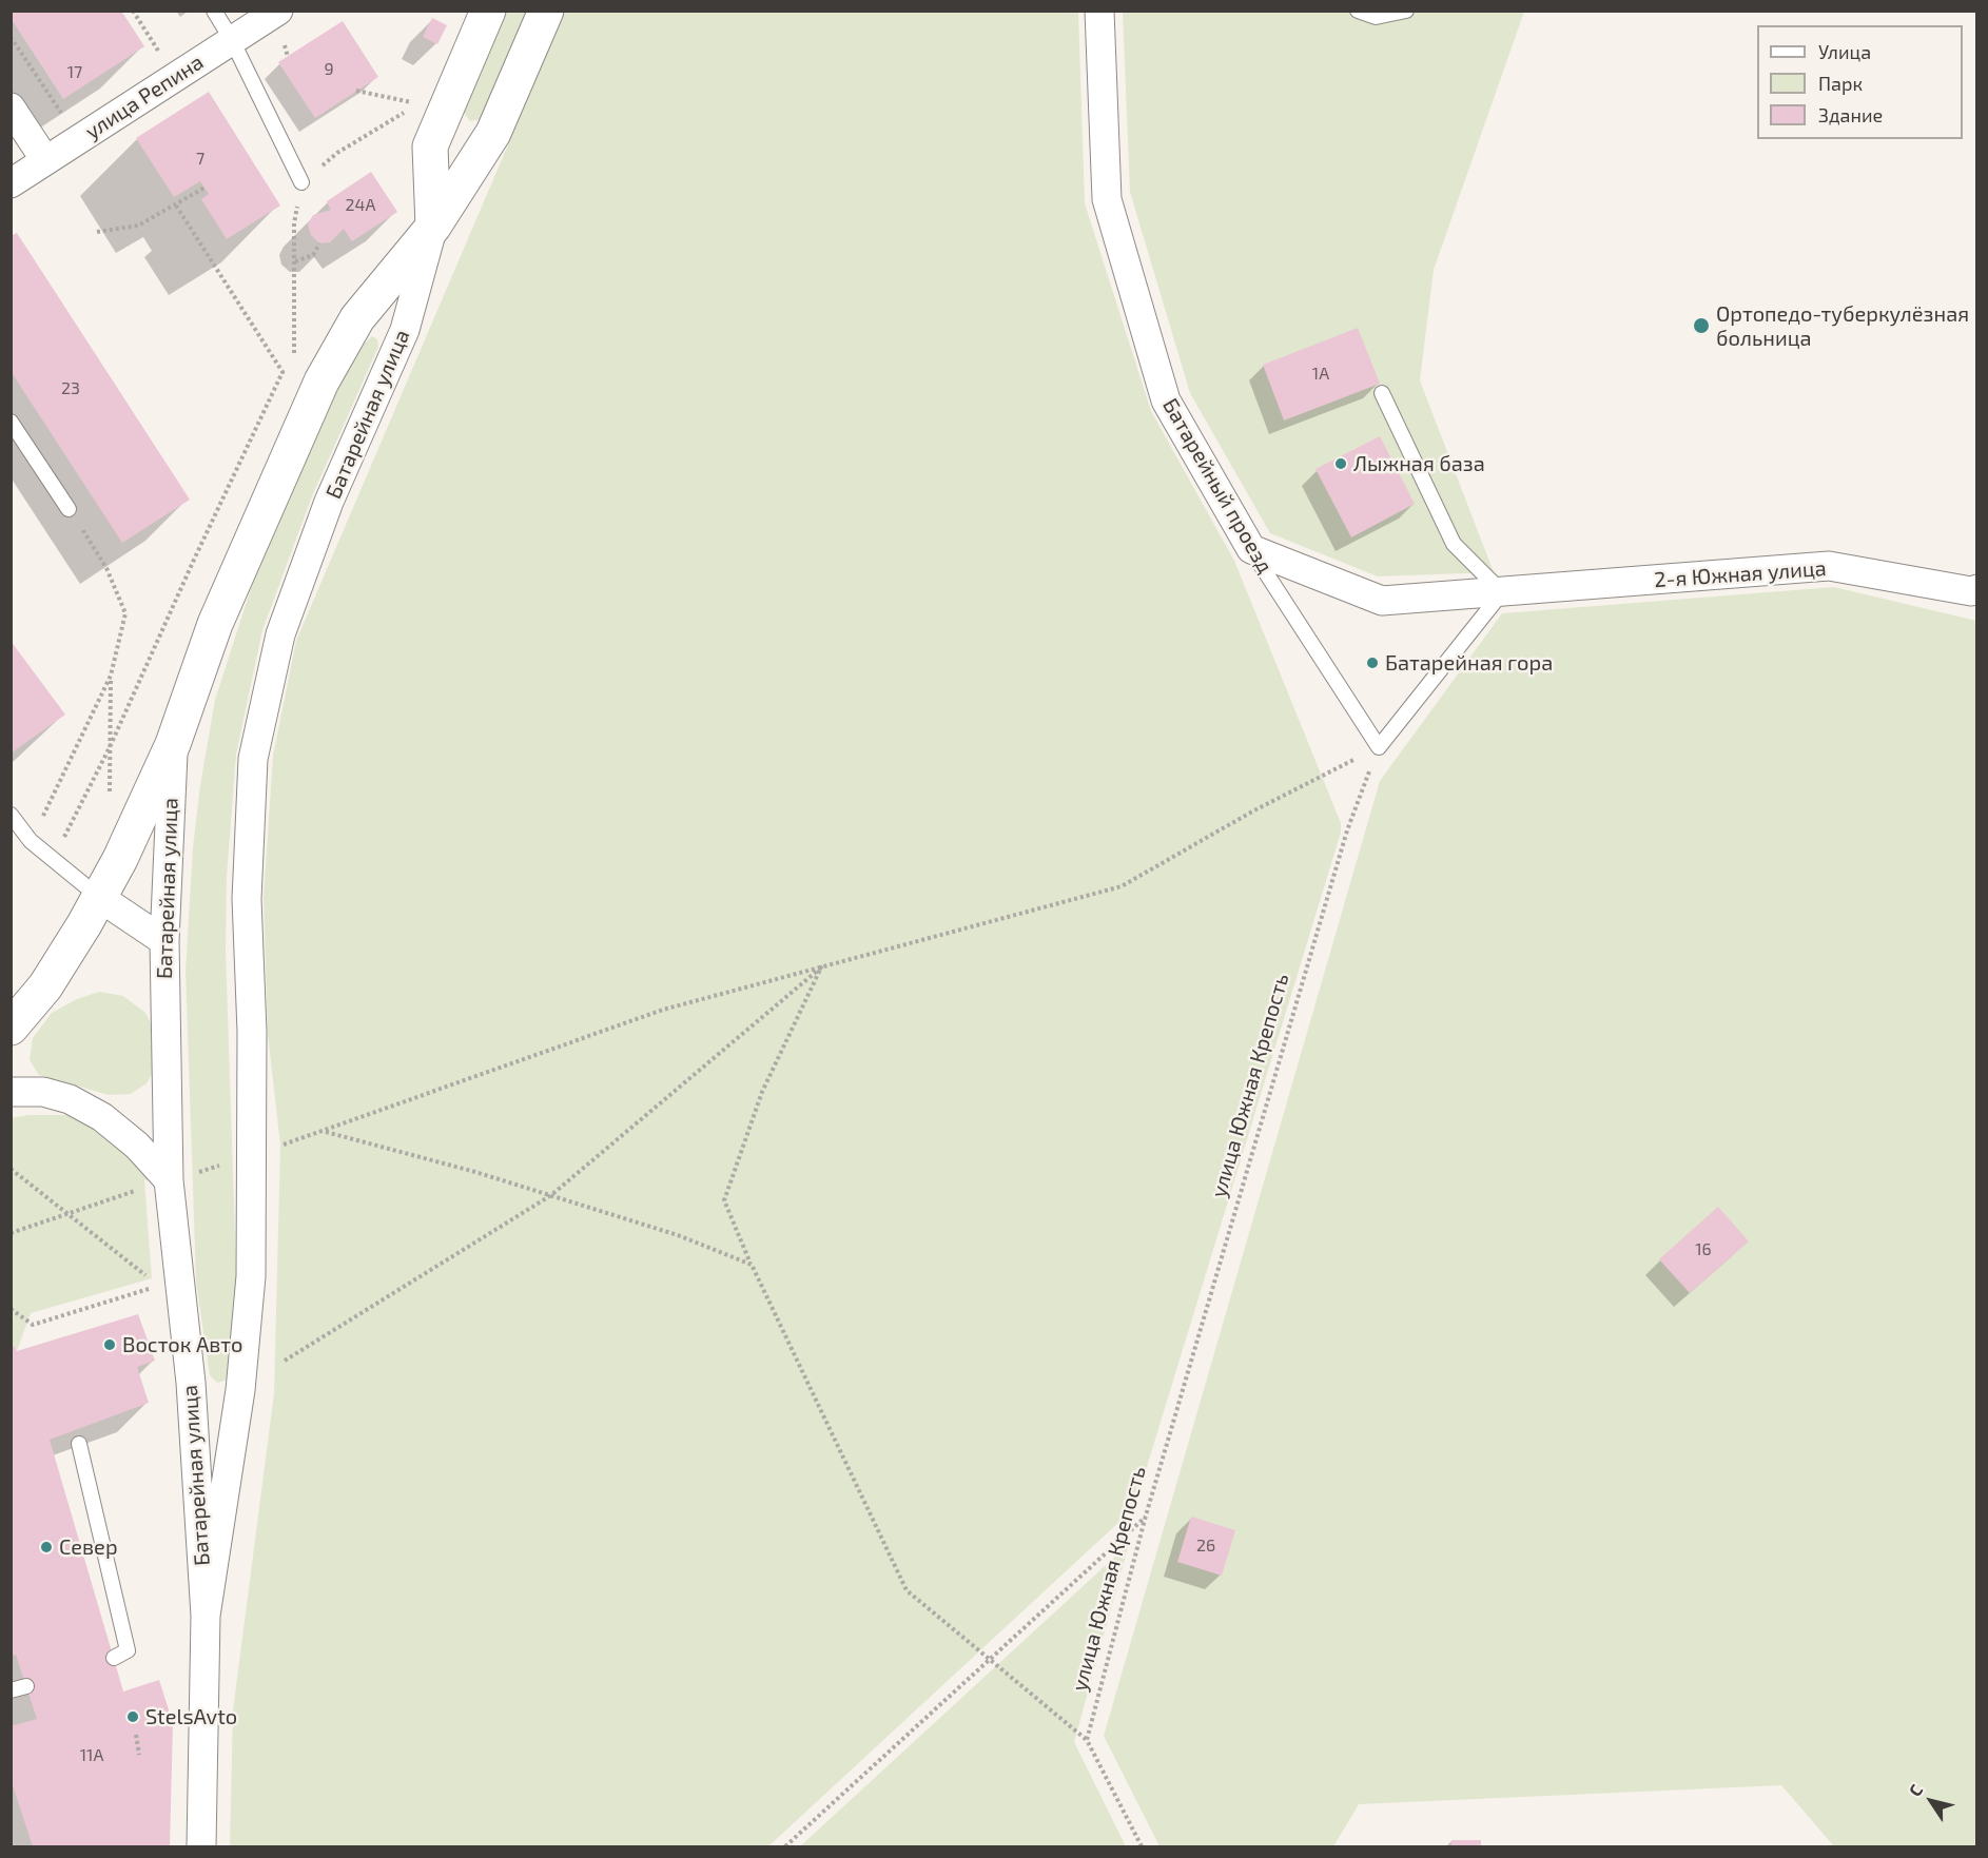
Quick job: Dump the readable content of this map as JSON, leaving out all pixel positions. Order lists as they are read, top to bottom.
{
  "streets": {
    "street": [
      "улица Репина",
      "Батарейная улица",
      "Батарейный проезд",
      "2-я Южная улица"
    ],
    "path": ["улица Южная Крепость"]
  },
  "crossings": [
    ["Батарейный проезд", "2-я Южная улица"],
    ["Батарейный проезд", "улица Южная Крепость"]
  ],
  "places": [
    "Ортопедо-туберкулёзная больница",
    "Лыжная база",
    "Батарейная гора",
    "Восток Авто",
    "Север",
    "StelsAvto"
  ],
  "house_numbers": [
    "9",
    "17",
    "7",
    "24А",
    "1А",
    "23",
    "16",
    "26",
    "11А"
  ],
  "legend": ["Улица", "Парк", "Здание"],
  "north": "top left"
}
